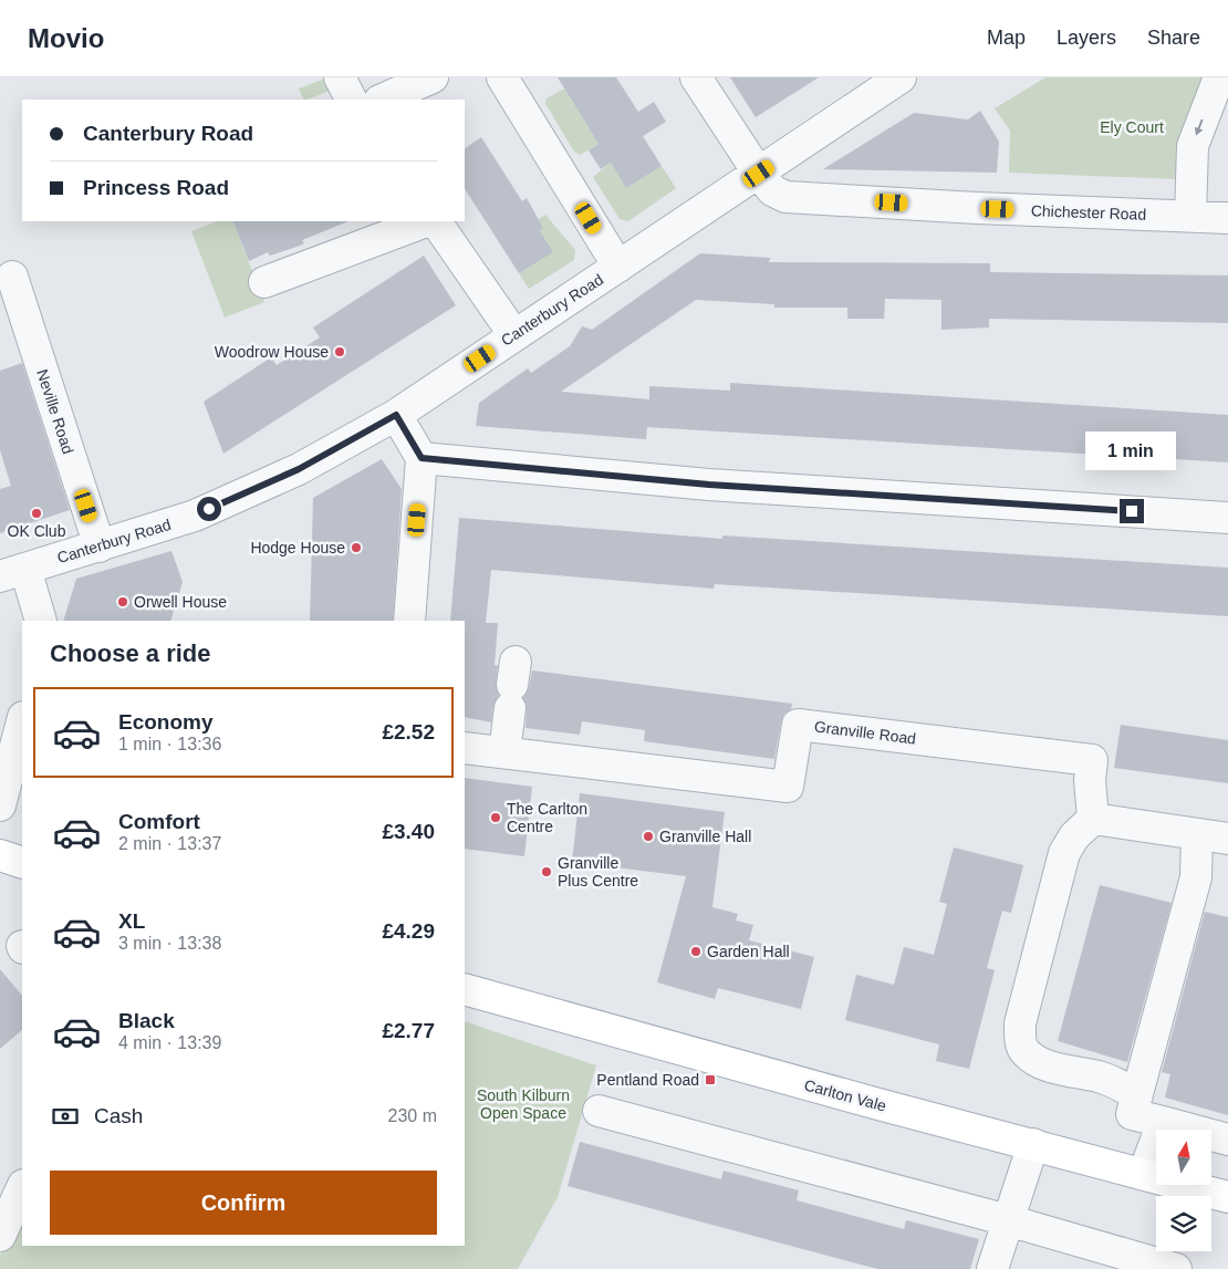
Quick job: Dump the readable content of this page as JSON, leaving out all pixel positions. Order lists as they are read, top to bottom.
{
  "streets": {
    "main road": ["Carlton Vale"],
    "street": [
      "Chichester Road",
      "Canterbury Road",
      "Neville Road",
      "Granville Road"
    ]
  },
  "crossings": [
    ["Chichester Road", "Canterbury Road"],
    ["Canterbury Road", "Neville Road"]
  ],
  "parks": ["Ely Court", "South Kilburn Open Space"],
  "places": {
    "other": [
      "Woodrow House",
      "OK Club",
      "Hodge House",
      "Orwell House",
      "The Carlton Centre",
      "Granville Hall",
      "Granville Plus Centre",
      "Garden Hall"
    ],
    "transit": ["Pentland Road"]
  },
  "north": "top",
  "page": {
    "header": "Movio",
    "nav": ["Map", "Layers", "Share"],
    "banner": ["Canterbury Road", "Princess Road"],
    "bubble": "1 min",
    "heading": "Choose a ride",
    "list": [
      {
        "name": "Economy",
        "note": "1 min · 13:36",
        "value": "£2.52"
      },
      {
        "name": "Comfort",
        "note": "2 min · 13:37",
        "value": "£3.40"
      },
      {
        "name": "XL",
        "note": "3 min · 13:38",
        "value": "£4.29"
      },
      {
        "name": "Black",
        "note": "4 min · 13:39",
        "value": "£2.77"
      }
    ],
    "pay": ["Cash", "230 m"],
    "buttons": "Confirm"
  }
}
